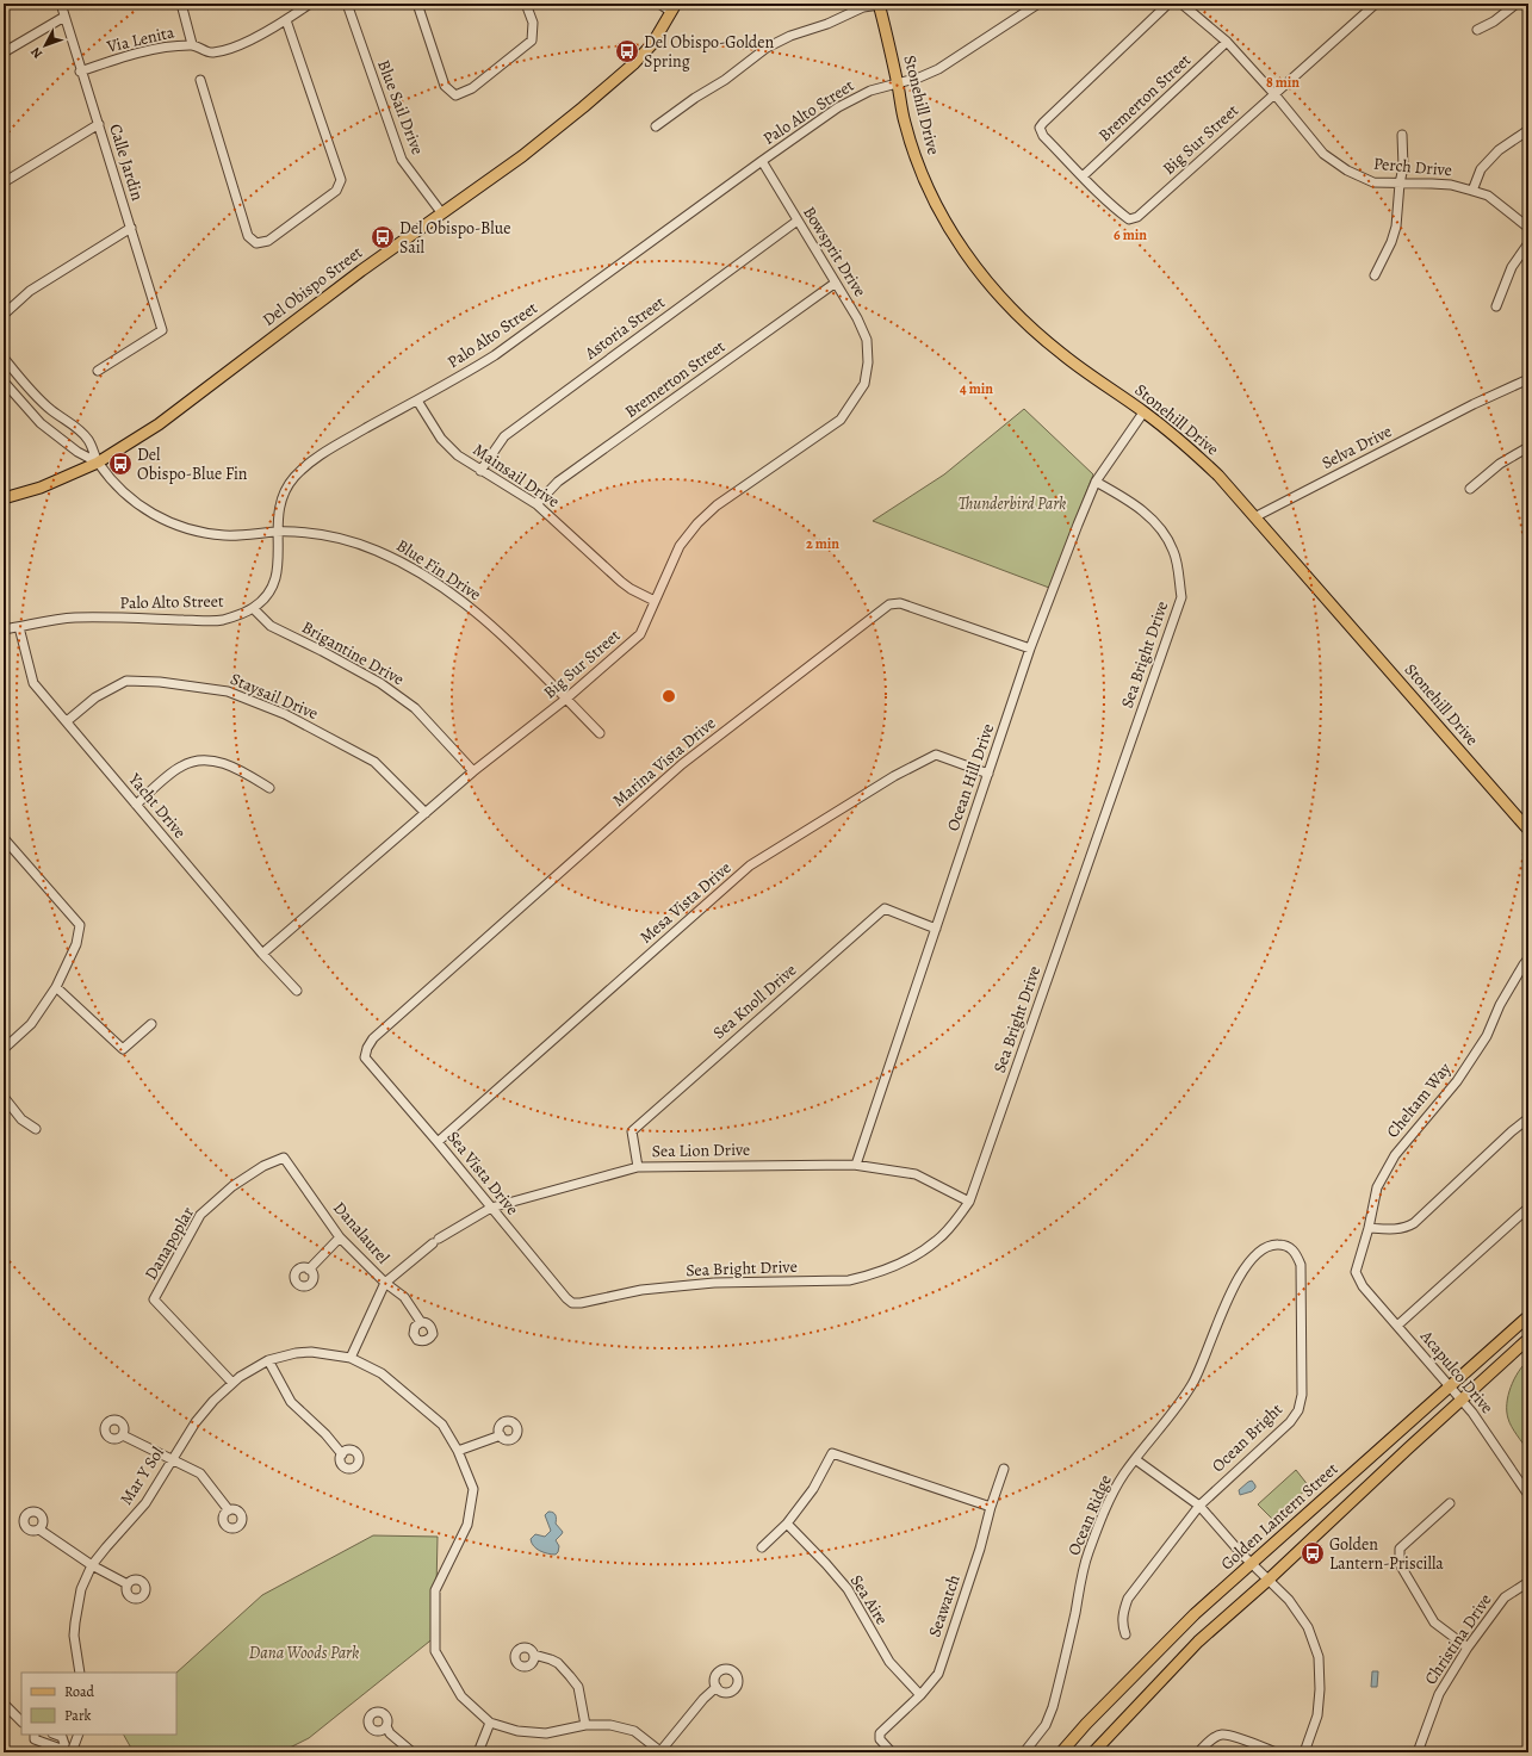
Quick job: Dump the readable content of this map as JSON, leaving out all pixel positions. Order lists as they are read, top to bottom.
{
  "streets": {
    "main road": ["Stonehill Drive", "Del Obispo Street", "Golden Lantern Street"],
    "street": [
      "Via Lenita",
      "Bremerton Street",
      "Blue Sail Drive",
      "Palo Alto Street",
      "Big Sur Street",
      "Calle Jardin",
      "Perch Drive",
      "Bowsprit Drive",
      "Astoria Street",
      "Selva Drive",
      "Mainsail Drive",
      "Blue Fin Drive",
      "Brigantine Drive",
      "Sea Bright Drive",
      "Staysail Drive",
      "Marina Vista Drive",
      "Ocean Hill Drive",
      "Yacht Drive",
      "Mesa Vista Drive",
      "Sea Knoll Drive",
      "Cheltam Way",
      "Sea Lion Drive",
      "Sea Vista Drive",
      "Danalaurel",
      "Danapoplar",
      "Acapulco Drive",
      "Ocean Bright",
      "Mar Y Sol",
      "Ocean Ridge",
      "Sea Aire",
      "Seawatch",
      "Christina Drive"
    ]
  },
  "crossings": [
    ["Via Lenita", "Calle Jardin"],
    ["Bremerton Street", "Big Sur Street"],
    ["Bremerton Street", "Perch Drive"],
    ["Bremerton Street", "Bowsprit Drive"],
    ["Bremerton Street", "Mainsail Drive"],
    ["Stonehill Drive", "Palo Alto Street"],
    ["Stonehill Drive", "Selva Drive"],
    ["Stonehill Drive", "Ocean Hill Drive"],
    ["Blue Sail Drive", "Del Obispo Street"],
    ["Palo Alto Street", "Bowsprit Drive"],
    ["Palo Alto Street", "Mainsail Drive"],
    ["Palo Alto Street", "Blue Fin Drive"],
    ["Palo Alto Street", "Brigantine Drive"],
    ["Palo Alto Street", "Yacht Drive"],
    ["Big Sur Street", "Perch Drive"],
    ["Big Sur Street", "Bowsprit Drive"],
    ["Big Sur Street", "Mainsail Drive"],
    ["Big Sur Street", "Blue Fin Drive"],
    ["Big Sur Street", "Brigantine Drive"],
    ["Big Sur Street", "Staysail Drive"],
    ["Big Sur Street", "Yacht Drive"],
    ["Bowsprit Drive", "Astoria Street"],
    ["Del Obispo Street", "Blue Fin Drive"],
    ["Astoria Street", "Mainsail Drive"],
    ["Sea Bright Drive", "Ocean Hill Drive"],
    ["Sea Bright Drive", "Sea Lion Drive"],
    ["Sea Bright Drive", "Sea Vista Drive"],
    ["Staysail Drive", "Yacht Drive"],
    ["Marina Vista Drive", "Ocean Hill Drive"],
    ["Marina Vista Drive", "Sea Vista Drive"],
    ["Ocean Hill Drive", "Mesa Vista Drive"],
    ["Ocean Hill Drive", "Sea Knoll Drive"],
    ["Ocean Hill Drive", "Sea Lion Drive"],
    ["Mesa Vista Drive", "Sea Vista Drive"],
    ["Sea Knoll Drive", "Sea Lion Drive"],
    ["Cheltam Way", "Acapulco Drive"],
    ["Sea Lion Drive", "Sea Vista Drive"],
    ["Sea Lion Drive", "Danalaurel"],
    ["Sea Lion Drive", "Mar Y Sol"],
    ["Danalaurel", "Danapoplar"],
    ["Danapoplar", "Mar Y Sol"],
    ["Acapulco Drive", "Golden Lantern Street"],
    ["Ocean Bright", "Ocean Ridge"],
    ["Sea Aire", "Seawatch"]
  ],
  "parks": ["Thunderbird Park", "Dana Woods Park"],
  "places": {
    "bus stop": [
      "Del Obispo-Golden Spring",
      "Del Obispo-Blue Sail",
      "Del Obispo-Blue Fin",
      "Golden Lantern-Priscilla"
    ]
  },
  "legend": ["Road", "Park"],
  "north": "bottom left",
  "rings": [
    "8 min",
    "6 min",
    "4 min",
    "2 min"
  ]
}
